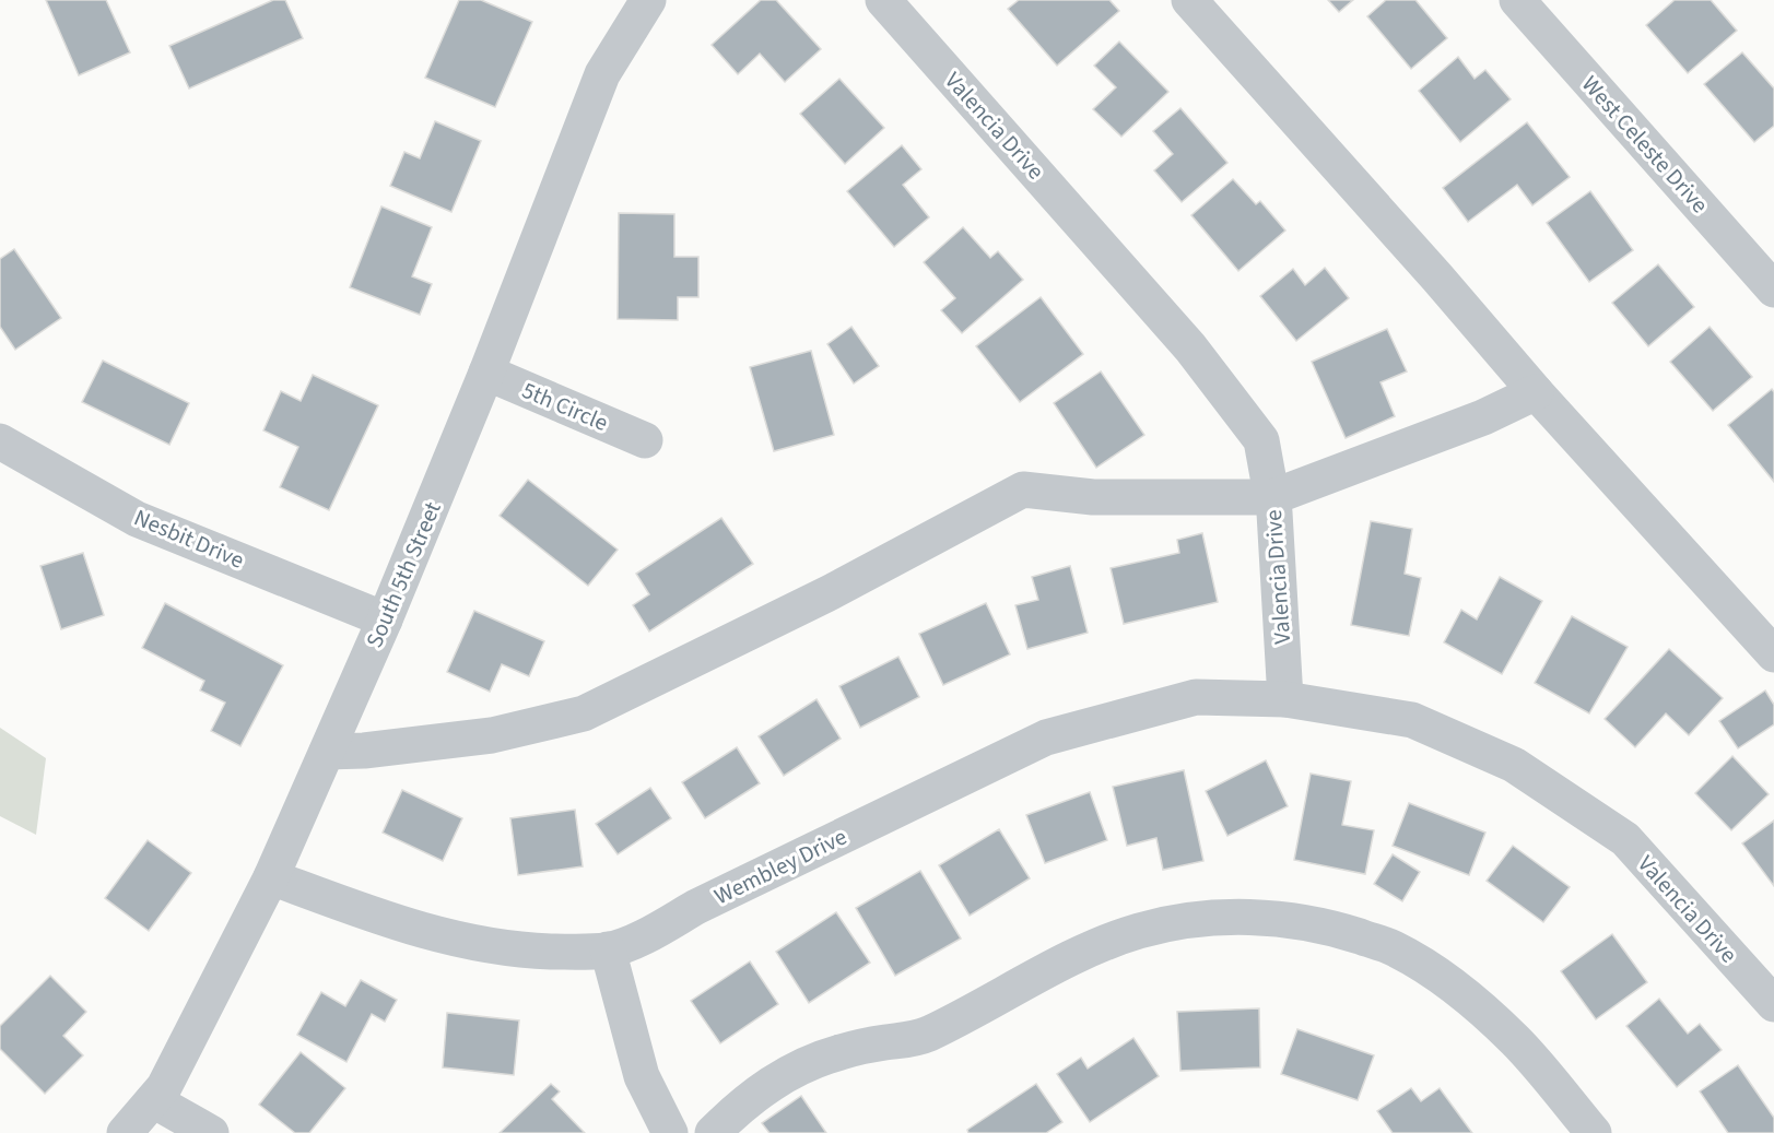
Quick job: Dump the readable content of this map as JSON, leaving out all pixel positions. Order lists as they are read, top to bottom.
{
  "streets": {
    "street": [
      "Valencia Drive",
      "West Celeste Drive",
      "5th Circle",
      "Nesbit Drive",
      "South 5th Street",
      "Wembley Drive"
    ]
  },
  "crossings": [
    ["Valencia Drive", "Wembley Drive"],
    ["5th Circle", "South 5th Street"],
    ["Nesbit Drive", "South 5th Street"],
    ["South 5th Street", "Wembley Drive"]
  ]
}
